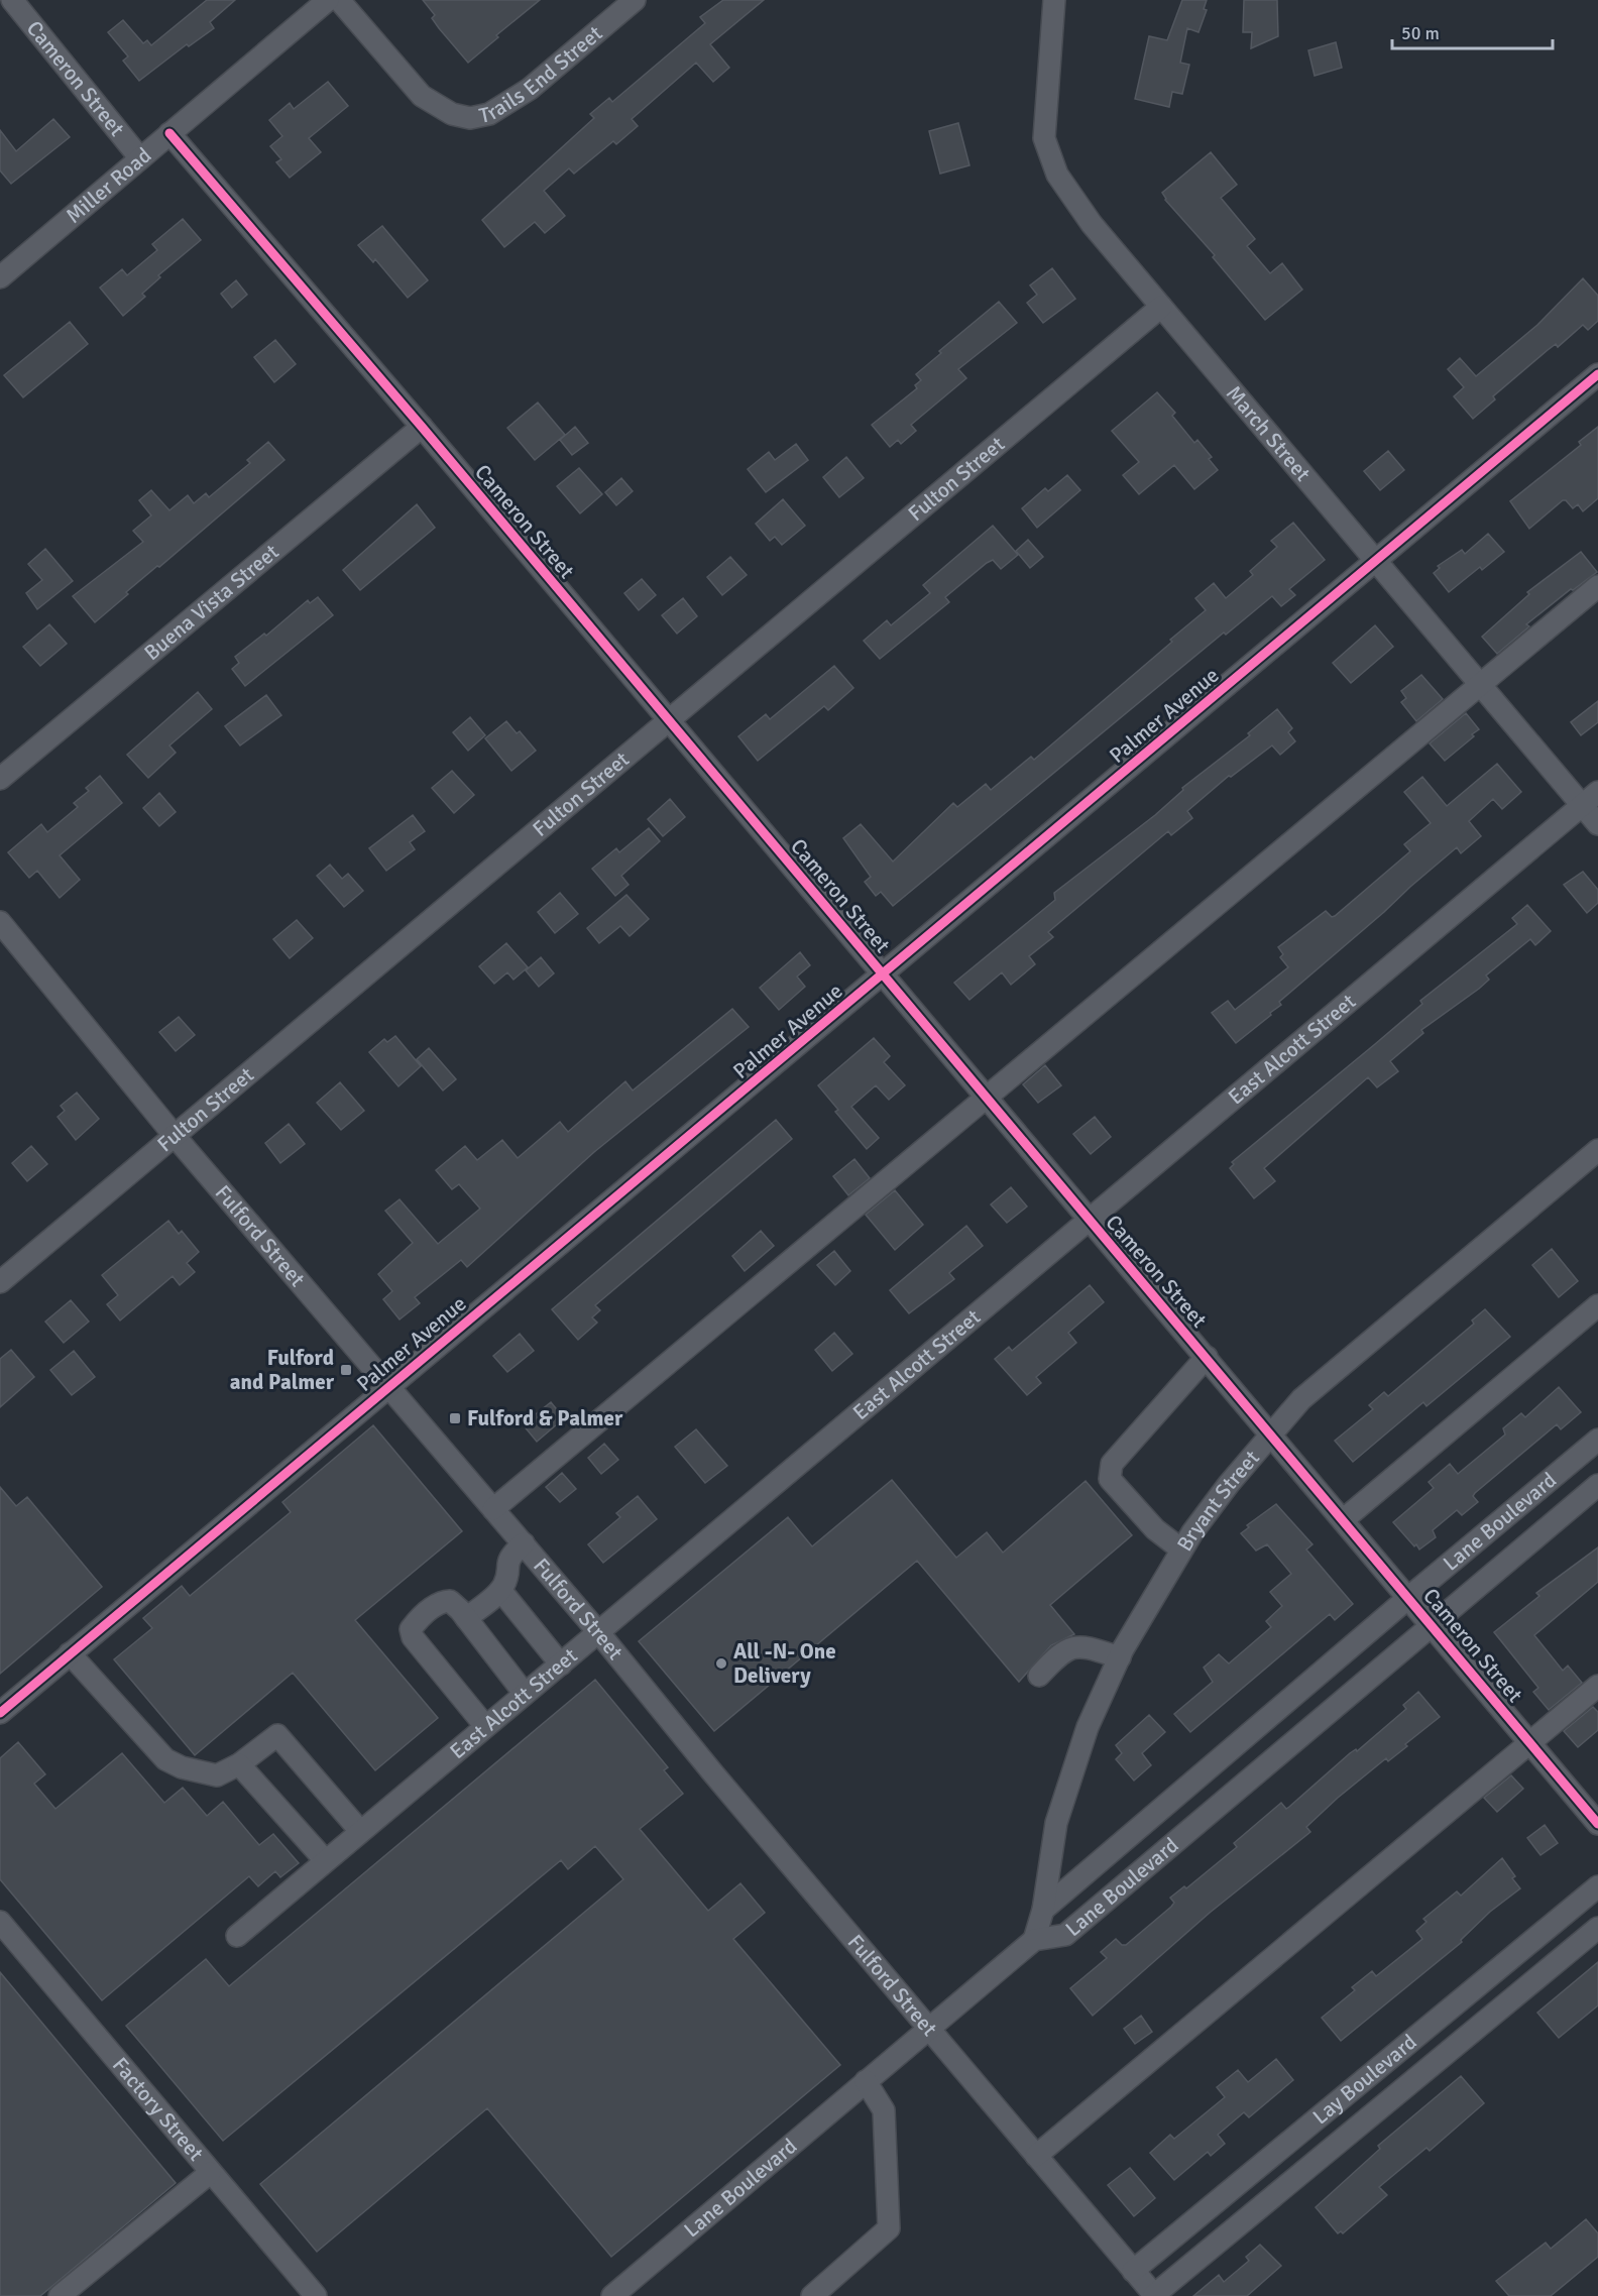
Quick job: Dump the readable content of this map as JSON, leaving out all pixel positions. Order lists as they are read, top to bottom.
{
  "streets": {
    "street": [
      "Trails End Street",
      "Cameron Street",
      "Miller Road",
      "March Street",
      "Fulton Street",
      "Buena Vista Street",
      "Palmer Avenue",
      "East Alcott Street",
      "Fulford Street",
      "Bryant Street",
      "Lane Boulevard",
      "Lay Boulevard",
      "Factory Street"
    ]
  },
  "crossings": [
    ["Cameron Street", "Miller Road"],
    ["Cameron Street", "Fulton Street"],
    ["Cameron Street", "Buena Vista Street"],
    ["Cameron Street", "Palmer Avenue"],
    ["Cameron Street", "East Alcott Street"],
    ["Cameron Street", "Bryant Street"],
    ["Cameron Street", "Lane Boulevard"],
    ["March Street", "Fulton Street"],
    ["March Street", "Palmer Avenue"],
    ["March Street", "East Alcott Street"],
    ["Fulton Street", "Fulford Street"],
    ["Palmer Avenue", "Fulford Street"],
    ["East Alcott Street", "Fulford Street"],
    ["Fulford Street", "Lane Boulevard"],
    ["Fulford Street", "Lay Boulevard"],
    ["Bryant Street", "Lane Boulevard"]
  ],
  "places": {
    "transit": ["Fulford and Palmer", "Fulford & Palmer"],
    "other": ["All -N- One Delivery"]
  },
  "scale_bar": "50 m"
}
